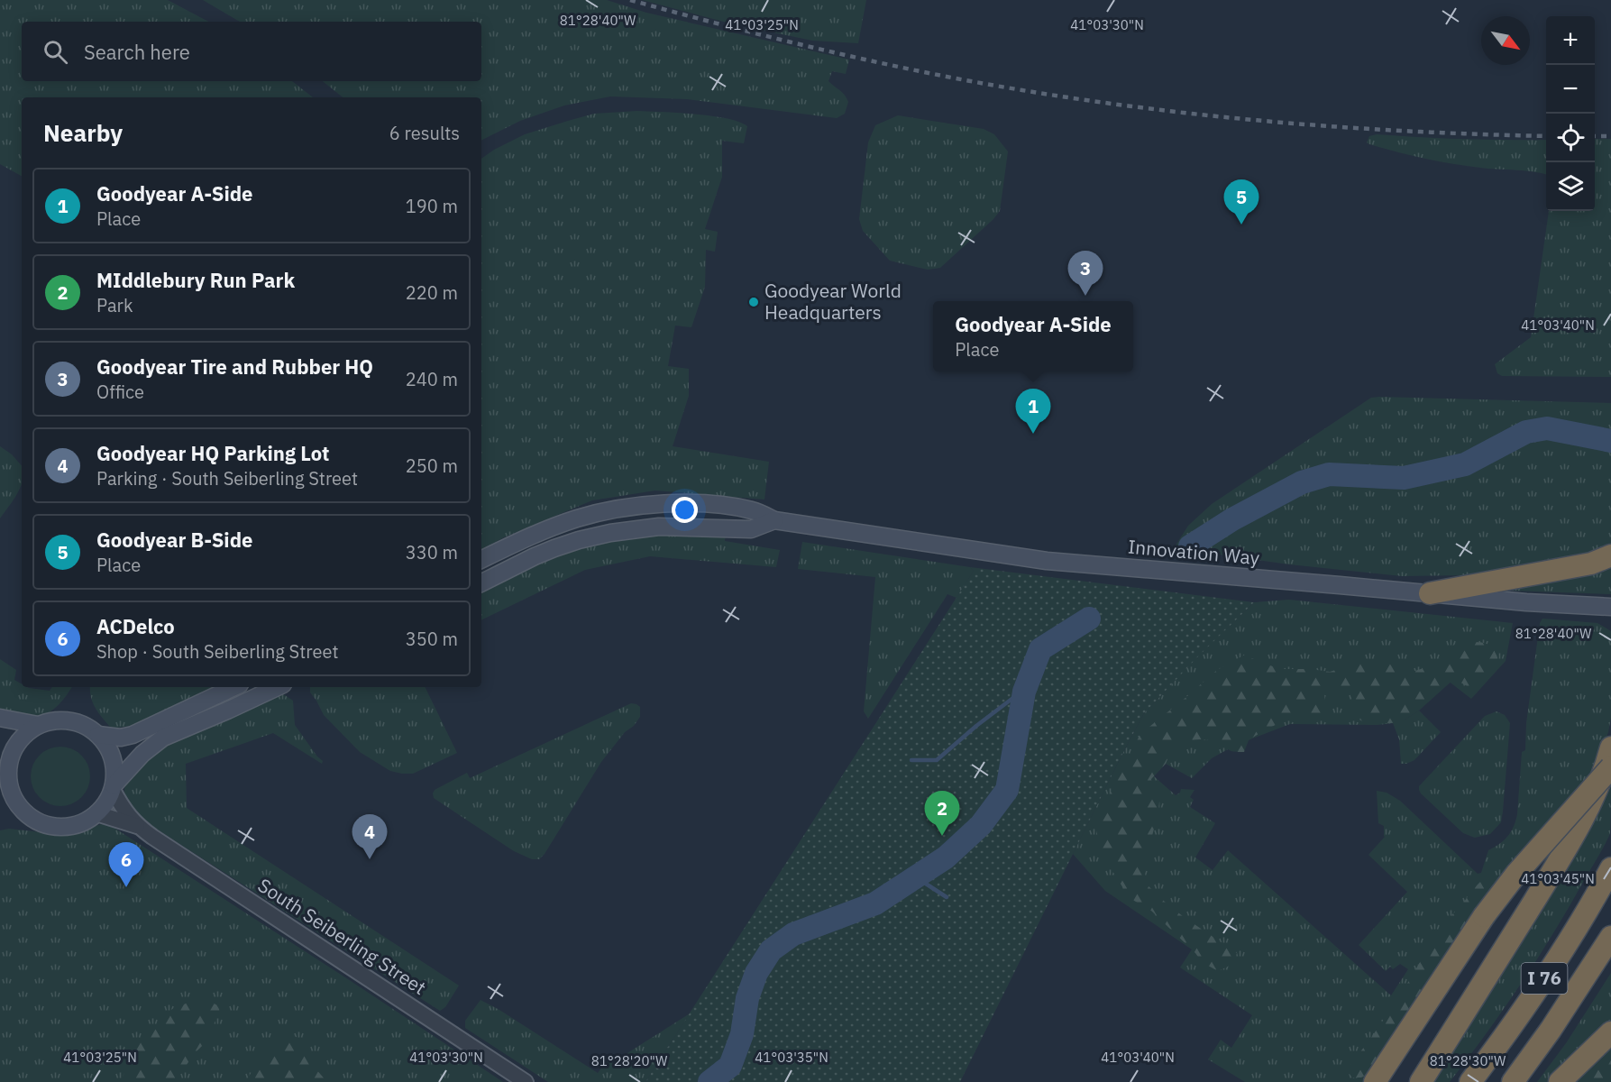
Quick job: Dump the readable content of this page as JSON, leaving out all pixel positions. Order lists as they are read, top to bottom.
{
  "streets": {
    "highway": ["I 76"],
    "main road": ["Innovation Way"],
    "street": ["South Seiberling Street"]
  },
  "places": ["Goodyear World Headquarters"],
  "north": "bottom right",
  "page": {
    "map_buttons": ["+", "−"],
    "search": "Search here",
    "heading": ["Nearby", "6 results"],
    "list": [
      {
        "mark": "1",
        "name": "Goodyear A-Side",
        "note": "Place",
        "value": "190 m"
      },
      {
        "mark": "2",
        "name": "MIddlebury Run Park",
        "note": "Park",
        "value": "220 m"
      },
      {
        "mark": "3",
        "name": "Goodyear Tire and Rubber HQ",
        "note": "Office",
        "value": "240 m"
      },
      {
        "mark": "4",
        "name": "Goodyear HQ Parking Lot",
        "note": "Parking · South Seiberling Street",
        "value": "250 m"
      },
      {
        "mark": "5",
        "name": "Goodyear B-Side",
        "note": "Place",
        "value": "330 m"
      },
      {
        "mark": "6",
        "name": "ACDelco",
        "note": "Shop · South Seiberling Street",
        "value": "350 m"
      }
    ],
    "pins": [
      "5",
      "3",
      "1",
      "2",
      "4",
      "6"
    ],
    "popup": ["Goodyear A-Side", "Place"]
  },
  "coordinates": [
    "81°28'40\"W",
    "41°03'25\"N",
    "41°03'30\"N",
    "41°03'40\"N",
    "41°03'45\"N",
    "41°03'35\"N",
    "81°28'20\"W",
    "81°28'30\"W"
  ]
}
